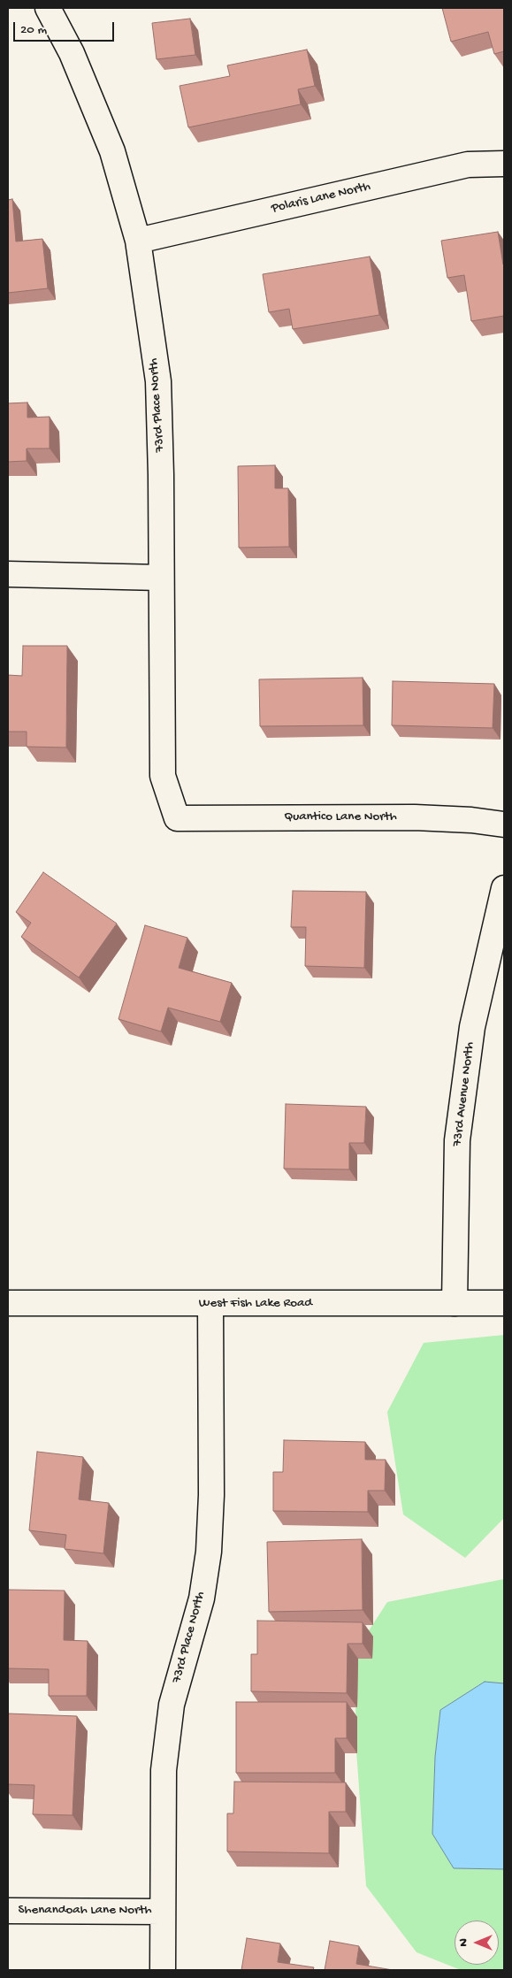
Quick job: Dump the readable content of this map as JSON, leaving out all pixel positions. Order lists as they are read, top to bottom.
{
  "streets": {
    "street": [
      "Polaris Lane North",
      "73rd Place North",
      "Quantico Lane North",
      "73rd Avenue North",
      "West Fish Lake Road",
      "Shenandoah Lane North"
    ]
  },
  "crossings": [
    ["Polaris Lane North", "73rd Place North"],
    ["73rd Place North", "Quantico Lane North"],
    ["73rd Place North", "West Fish Lake Road"],
    ["73rd Place North", "Shenandoah Lane North"],
    ["73rd Avenue North", "West Fish Lake Road"]
  ],
  "scale_bar": "20 m",
  "north": "left"
}
